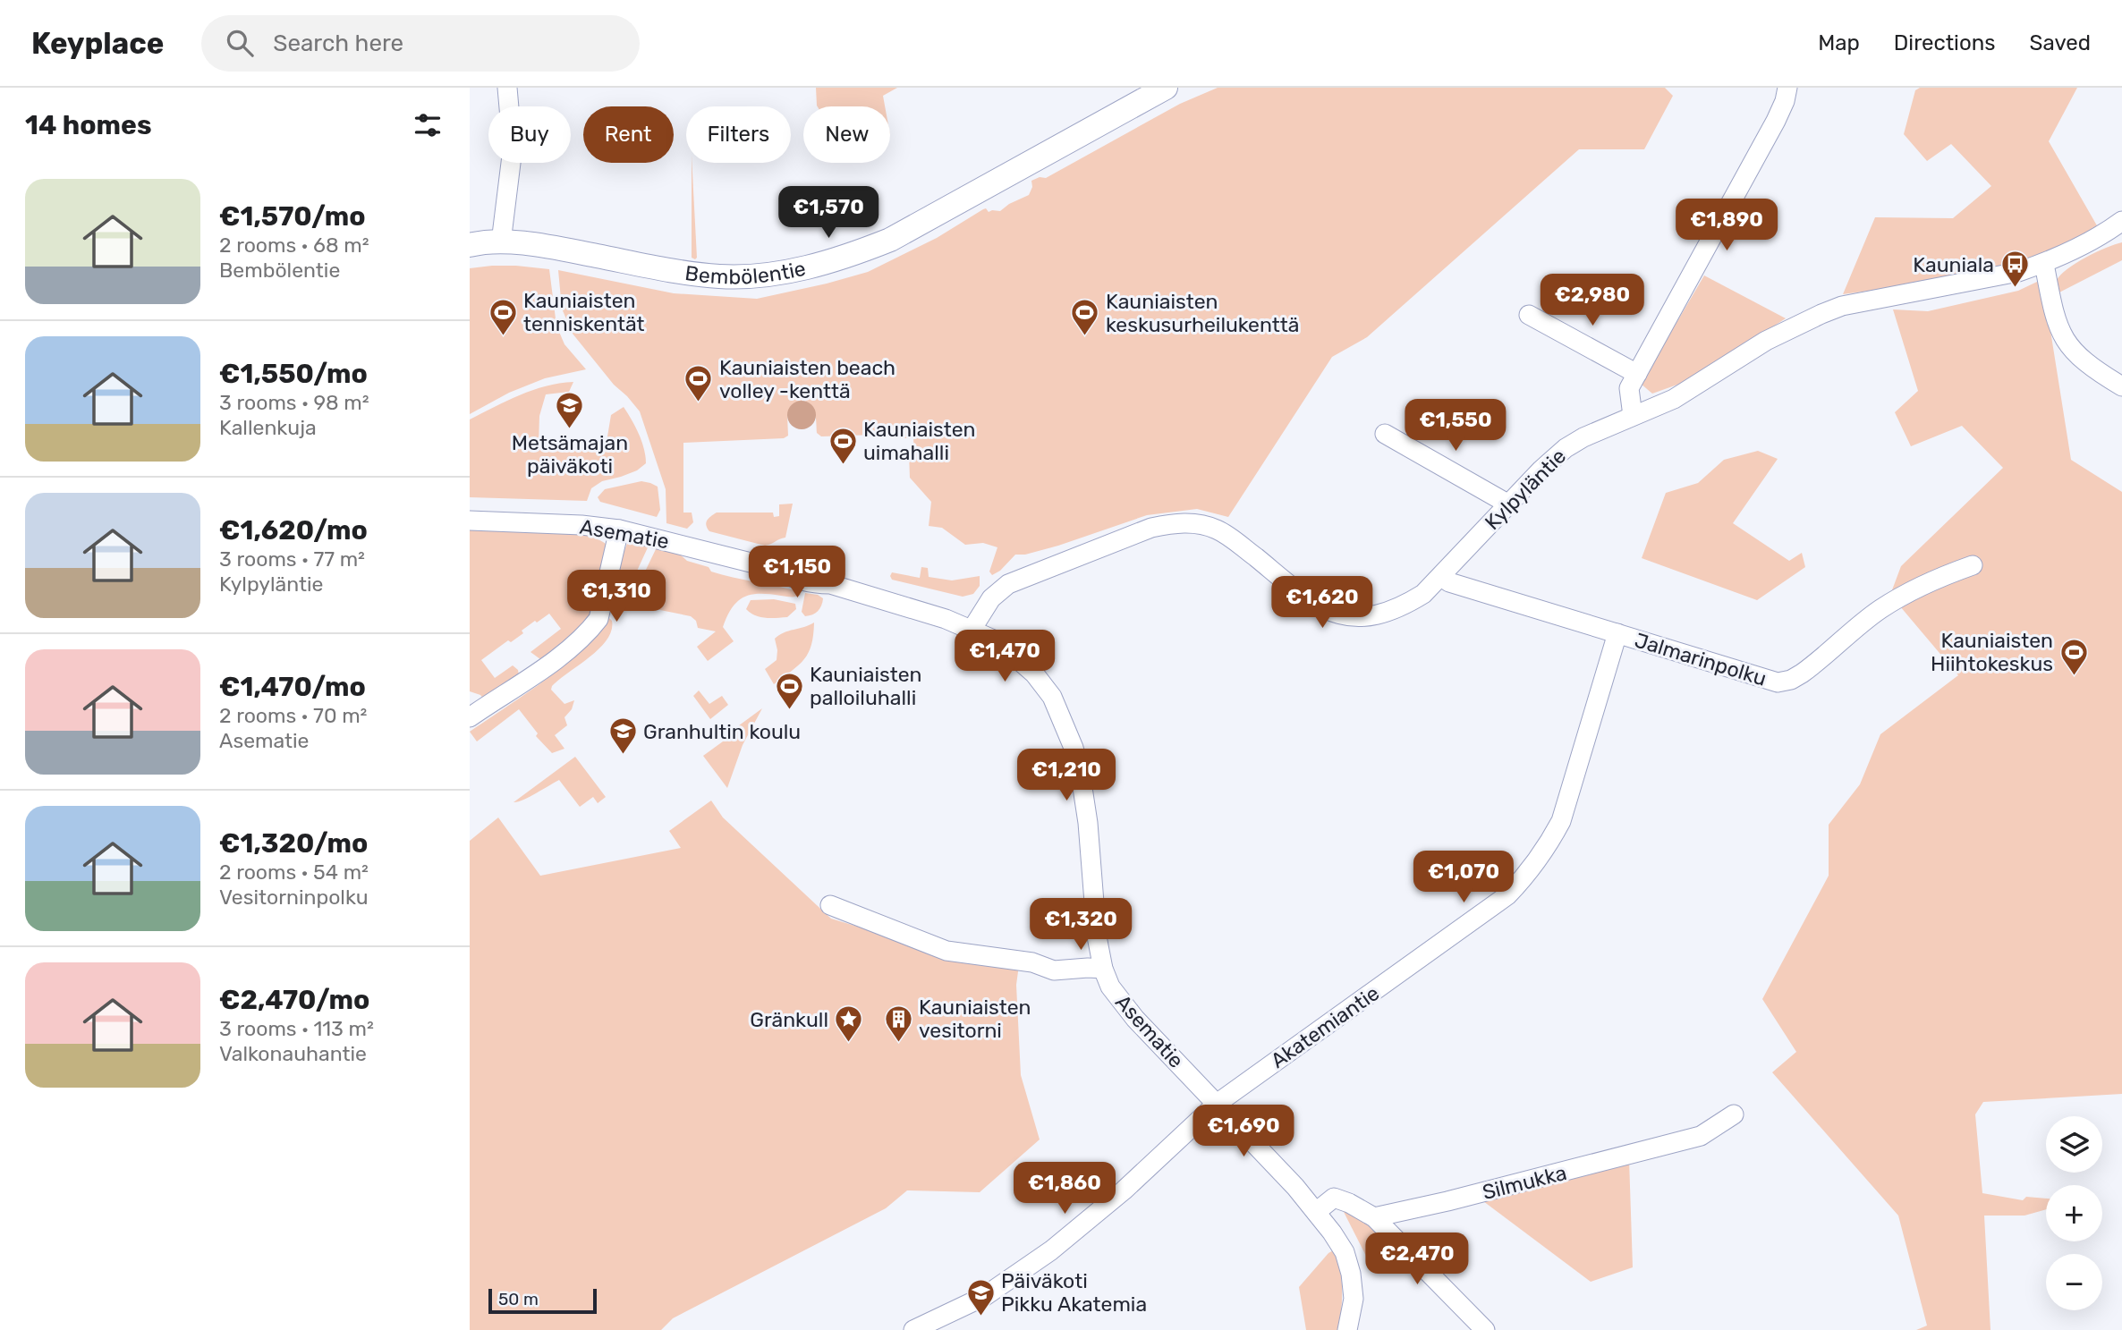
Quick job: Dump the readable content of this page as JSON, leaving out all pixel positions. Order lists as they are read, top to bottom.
{
  "streets": {
    "main road": ["Bembölentie"],
    "street": [
      "Kylpyläntie",
      "Asematie",
      "Jalmarinpolku",
      "Akatemiantie",
      "Silmukka"
    ]
  },
  "crossings": [
    ["Kylpyläntie", "Asematie"],
    ["Kylpyläntie", "Jalmarinpolku"],
    ["Asematie", "Akatemiantie"],
    ["Jalmarinpolku", "Akatemiantie"]
  ],
  "places": {
    "bus stop": ["Kauniala"],
    "sports": [
      "Kauniaisten tenniskentät",
      "Kauniaisten keskusurheilukenttä",
      "Kauniaisten beach volley -kenttä",
      "Kauniaisten uimahalli",
      "Kauniaisten Hiihtokeskus",
      "Kauniaisten palloiluhalli"
    ],
    "school or university": ["Metsämajan päiväkoti", "Granhultin koulu", "Päiväkoti Pikku Akatemia"],
    "building": ["Kauniaisten vesitorni"],
    "place": ["Gränkull"]
  },
  "scale_bar": "50 m",
  "page": {
    "header": "Keyplace",
    "search": "Search here",
    "nav": ["Map", "Directions", "Saved"],
    "heading": "14 homes",
    "chip": [
      "Buy",
      "Rent",
      "Filters",
      "New"
    ],
    "list": [
      {
        "name": "€1,570/mo",
        "note": "2 rooms · 68 m² · Bembölentie"
      },
      {
        "name": "€1,550/mo",
        "note": "3 rooms · 98 m² · Kallenkuja"
      },
      {
        "name": "€1,620/mo",
        "note": "3 rooms · 77 m² · Kylpyläntie"
      },
      {
        "name": "€1,470/mo",
        "note": "2 rooms · 70 m² · Asematie"
      },
      {
        "name": "€1,320/mo",
        "note": "2 rooms · 54 m² · Vesitorninpolku"
      },
      {
        "name": "€2,470/mo",
        "note": "3 rooms · 113 m² · Valkonauhantie"
      }
    ],
    "price": [
      "€1,570",
      "€1,890",
      "€2,980",
      "€1,550",
      "€1,150",
      "€1,310",
      "€1,620",
      "€1,470",
      "€1,210",
      "€1,070",
      "€1,320",
      "€1,690",
      "€1,860",
      "€2,470"
    ],
    "map_buttons": ["+", "−"],
    "scale": "50 m"
  }
}
